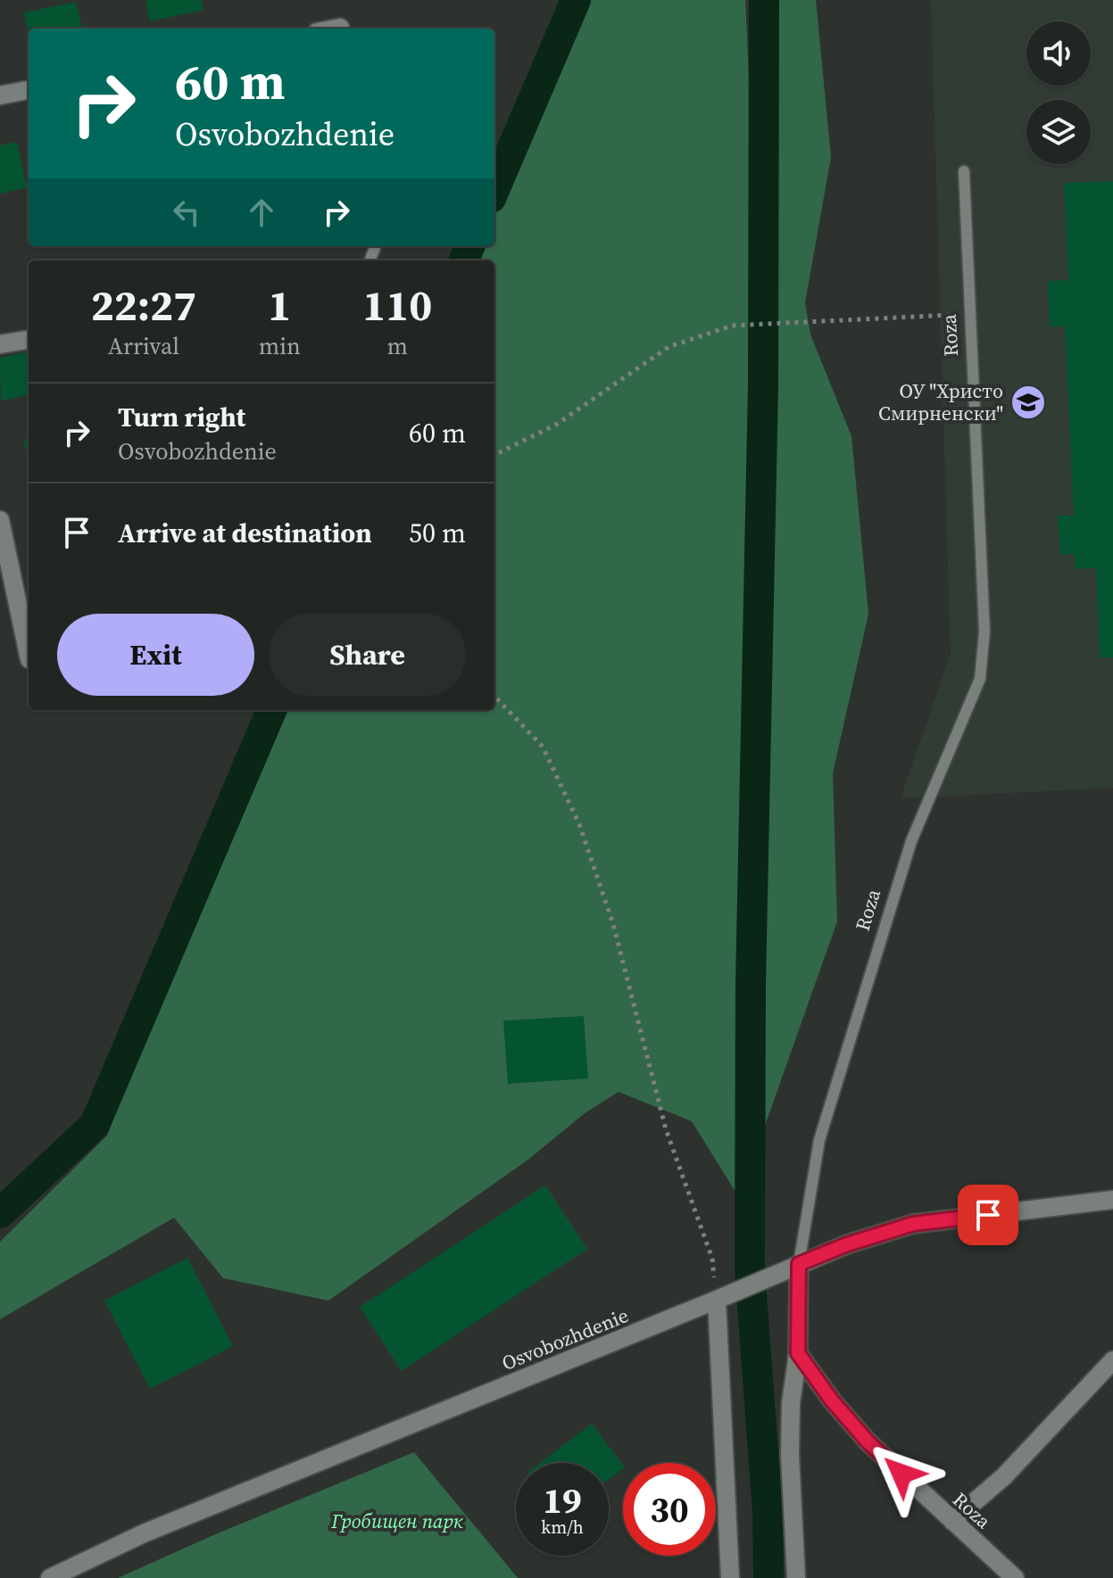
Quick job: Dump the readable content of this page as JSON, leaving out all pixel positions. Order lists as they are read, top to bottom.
{
  "streets": {
    "street": ["Roza", "Osvobozhdenie"]
  },
  "crossings": [
    ["Roza", "Osvobozhdenie"]
  ],
  "parks": ["Гробищен парк"],
  "places": {
    "school or university": ["ОУ \"Христо Смирненски\""]
  },
  "page": {
    "turn": ["60 m", "Osvobozhdenie"],
    "eta": [
      "22:27",
      "Arrival",
      "1",
      "min",
      "110",
      "m"
    ],
    "list": [
      {
        "name": "Turn right",
        "note": "Osvobozhdenie",
        "value": "60 m"
      },
      {
        "name": "Arrive at destination",
        "value": "50 m"
      }
    ],
    "buttons": ["Exit", "Share"],
    "speed": "19 km/h",
    "limit": "30"
  }
}
